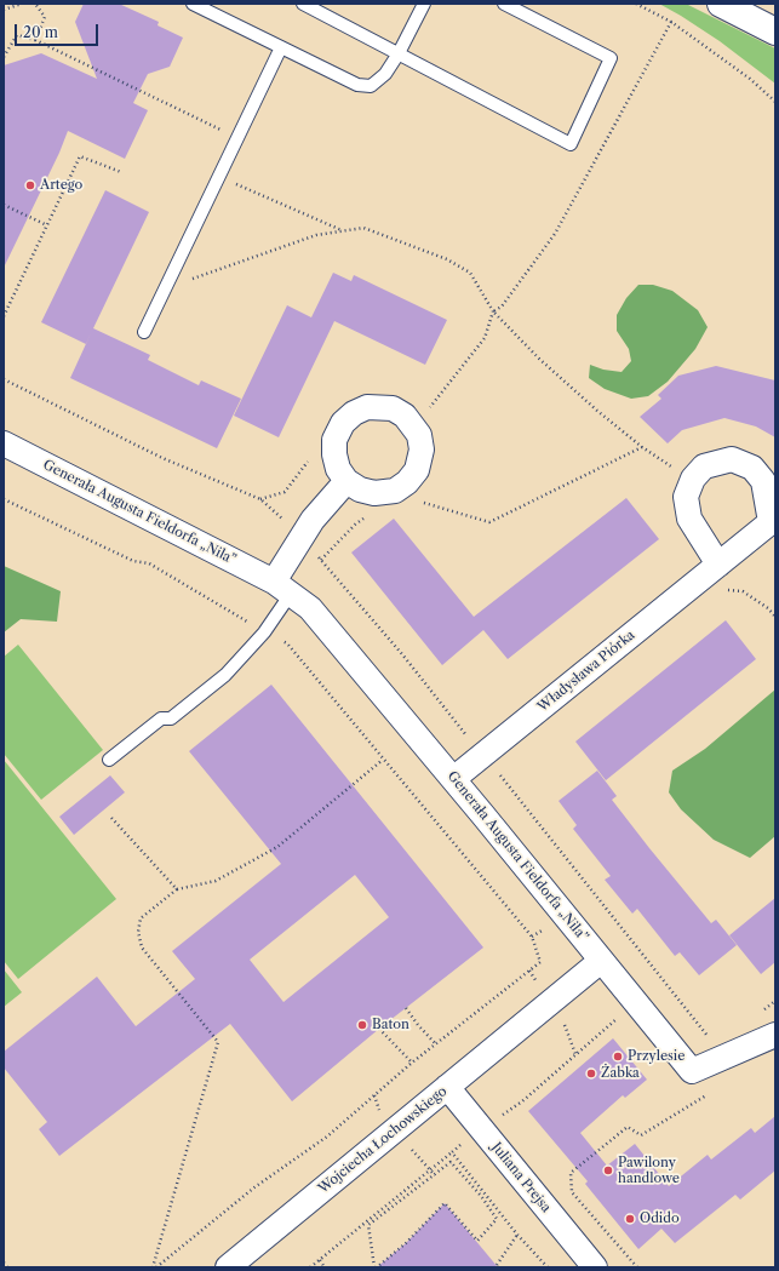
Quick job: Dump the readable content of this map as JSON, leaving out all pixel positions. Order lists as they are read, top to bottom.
{
  "streets": {
    "street": [
      "Generała Augusta Fieldorfa „Nila”",
      "Władysława Piórka",
      "Wojciecha Łochowskiego",
      "Juliana Prejsa"
    ]
  },
  "crossings": [
    ["Generała Augusta Fieldorfa „Nila”", "Władysława Piórka"],
    ["Generała Augusta Fieldorfa „Nila”", "Wojciecha Łochowskiego"],
    ["Wojciecha Łochowskiego", "Juliana Prejsa"]
  ],
  "places": [
    "Artego",
    "Baton",
    "Przylesie",
    "Żabka",
    "Pawilony handlowe",
    "Odido"
  ],
  "scale_bar": "20 m"
}
